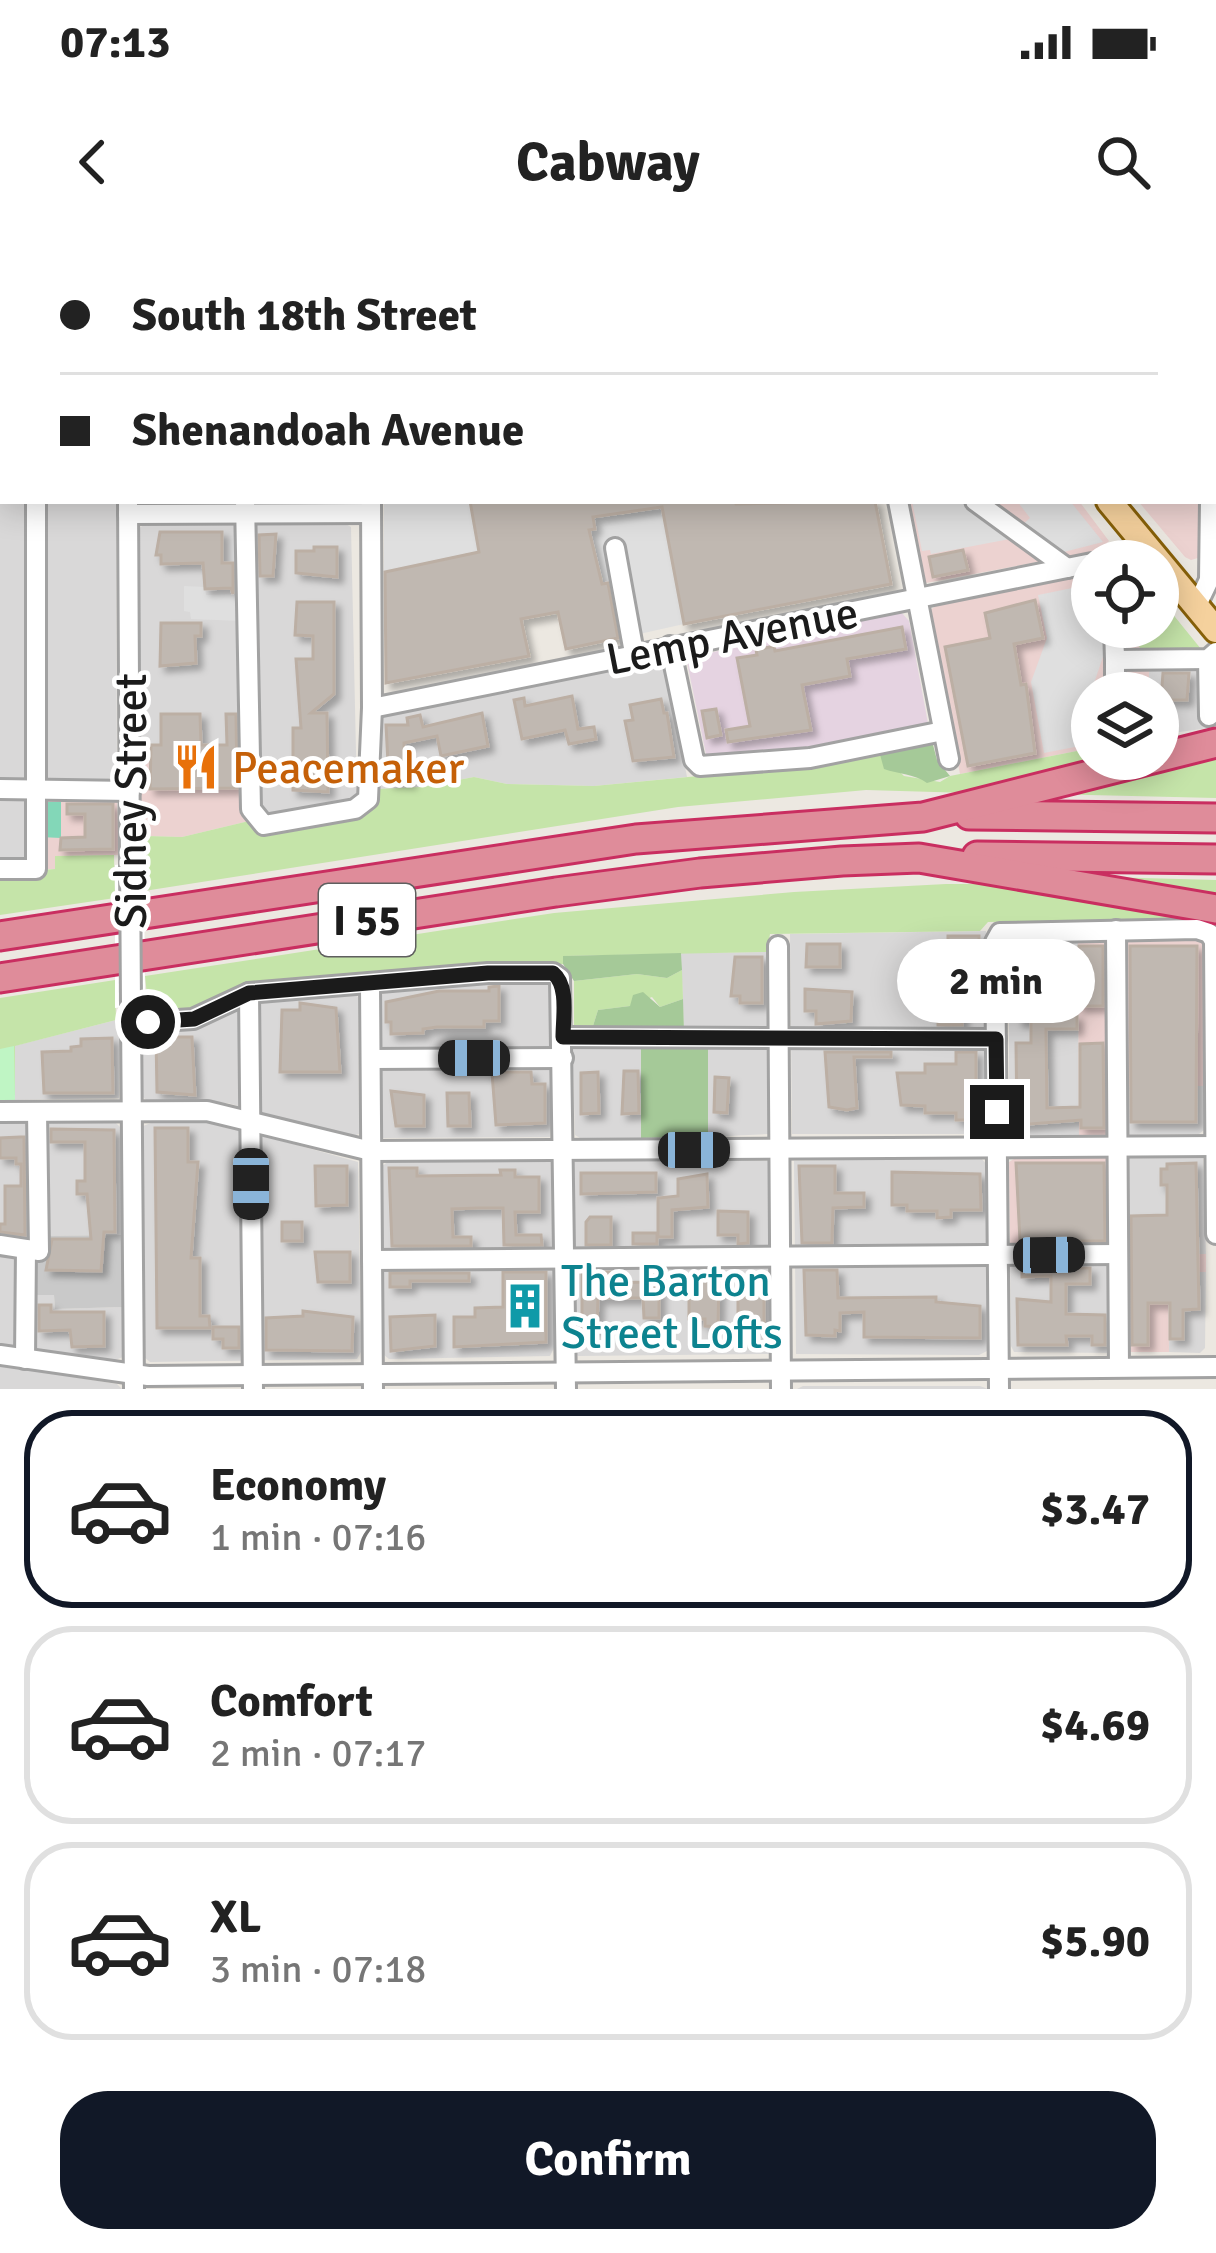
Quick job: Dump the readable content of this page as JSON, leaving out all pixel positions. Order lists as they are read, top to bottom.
{
  "streets": {
    "highway": ["I 55"],
    "street": ["Lemp Avenue", "Sidney Street"]
  },
  "places": {
    "restaurant": ["Peacemaker"],
    "building": ["The Barton Street Lofts"]
  },
  "page": {
    "status": "07:13",
    "header": "Cabway",
    "banner": ["South 18th Street", "Shenandoah Avenue"],
    "bubble": "2 min",
    "list": [
      {
        "name": "Economy",
        "note": "1 min · 07:16",
        "value": "$3.47"
      },
      {
        "name": "Comfort",
        "note": "2 min · 07:17",
        "value": "$4.69"
      },
      {
        "name": "XL",
        "note": "3 min · 07:18",
        "value": "$5.90"
      }
    ],
    "buttons": "Confirm"
  }
}
